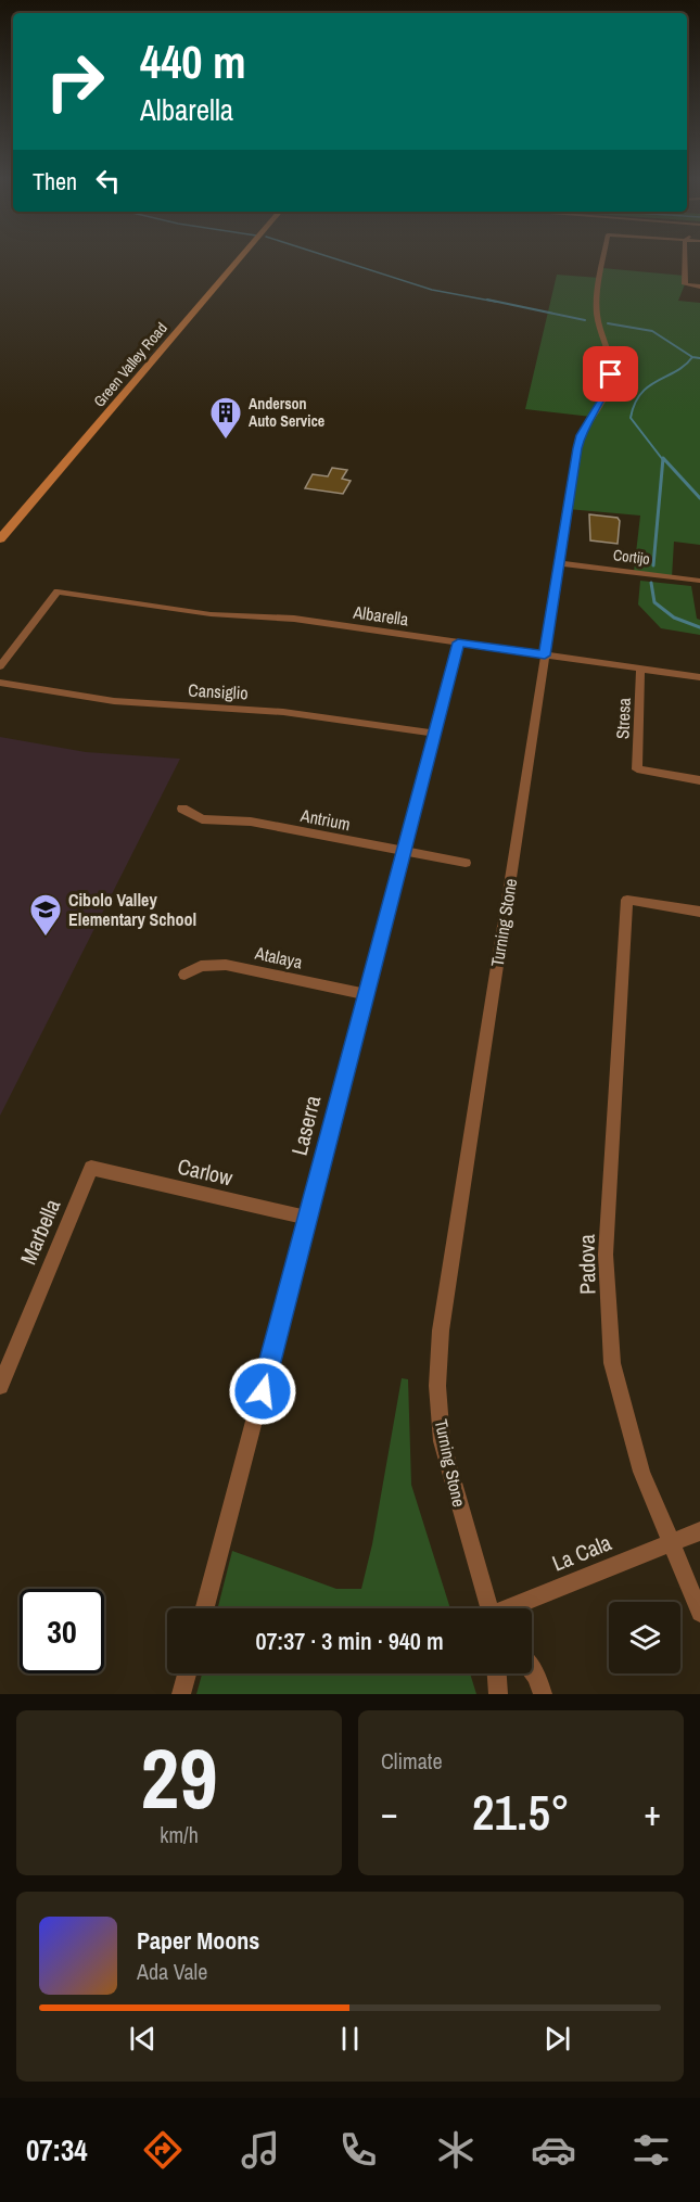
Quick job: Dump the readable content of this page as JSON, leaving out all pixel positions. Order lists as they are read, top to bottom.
{
  "streets": {
    "street": [
      "Green Valley Road",
      "Cortijo",
      "Albarella",
      "Cansiglio",
      "Stresa",
      "Antrium",
      "Turning Stone",
      "Atalaya",
      "Laserra",
      "Carlow",
      "Marbella",
      "Padova",
      "La Cala"
    ]
  },
  "crossings": [
    ["Cortijo", "Turning Stone"],
    ["Albarella", "Stresa"],
    ["Albarella", "Turning Stone"],
    ["Albarella", "Laserra"],
    ["Cansiglio", "Laserra"],
    ["Antrium", "Laserra"],
    ["Atalaya", "Laserra"],
    ["Laserra", "Carlow"],
    ["Carlow", "Marbella"],
    ["Padova", "La Cala"]
  ],
  "places": {
    "building": ["Anderson Auto Service"],
    "school or university": ["Cibolo Valley Elementary School"]
  },
  "page": {
    "turn": ["440 m", "Albarella"],
    "then": "Then",
    "limit": "30",
    "trip": "07:37 · 3 min · 940 m",
    "tile": [
      ["29", "km/h"],
      "Climate"
    ],
    "heat": ["−", "21.5°", "+"],
    "song": ["Paper Moons", "Ada Vale"],
    "tabs": "07:34"
  }
}
